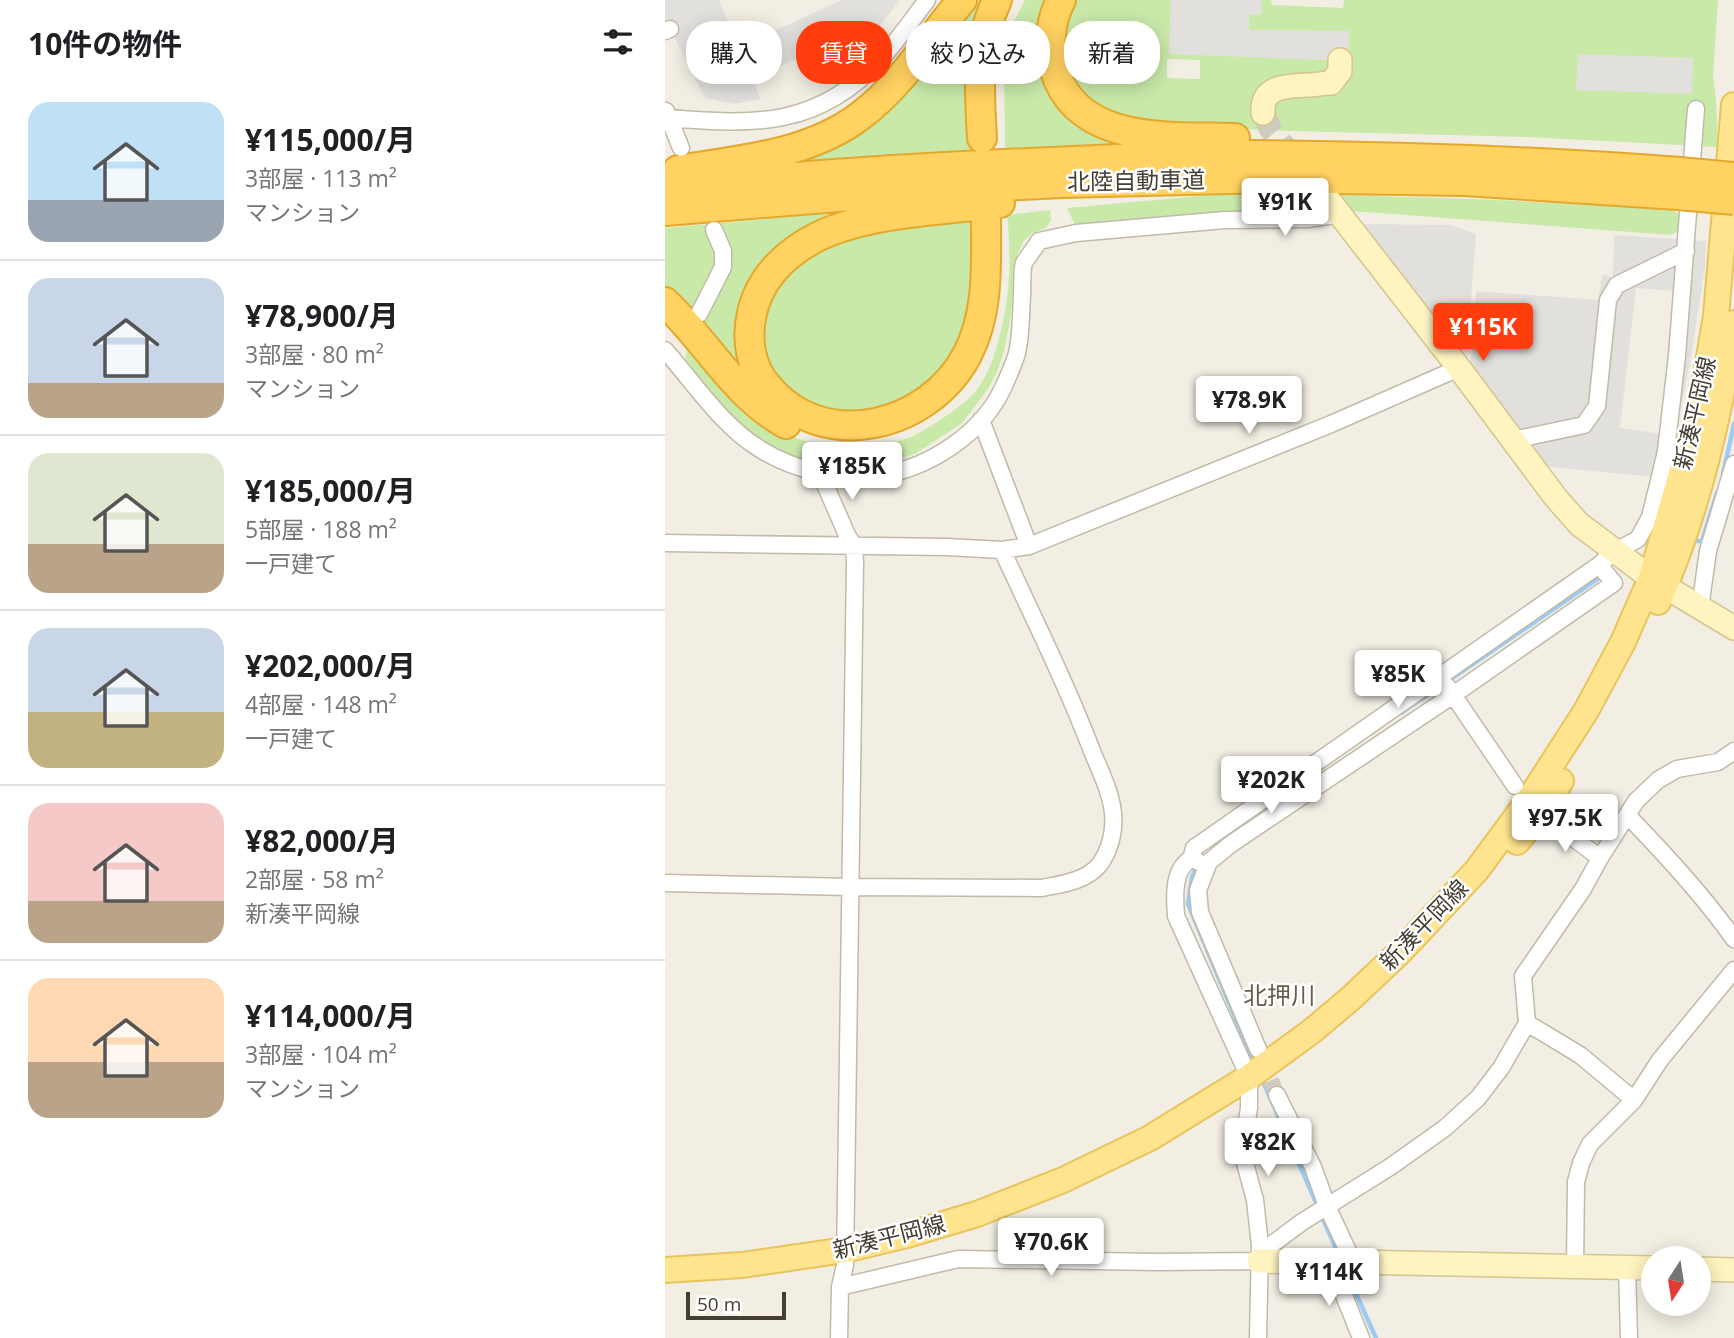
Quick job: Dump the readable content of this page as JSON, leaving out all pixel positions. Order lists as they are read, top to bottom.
{
  "streets": {
    "highway": ["北陸自動車道"],
    "main road": ["新湊平岡線"]
  },
  "districts": ["北押川"],
  "scale_bar": "50 m",
  "north": "bottom",
  "page": {
    "heading": "10件の物件",
    "chip": [
      "購入",
      "賃貸",
      "絞り込み",
      "新着"
    ],
    "list": [
      {
        "name": "¥115,000/月",
        "note": "3部屋 · 113 m² · マンション"
      },
      {
        "name": "¥78,900/月",
        "note": "3部屋 · 80 m² · マンション"
      },
      {
        "name": "¥185,000/月",
        "note": "5部屋 · 188 m² · 一戸建て"
      },
      {
        "name": "¥202,000/月",
        "note": "4部屋 · 148 m² · 一戸建て"
      },
      {
        "name": "¥82,000/月",
        "note": "2部屋 · 58 m² · 新湊平岡線"
      },
      {
        "name": "¥114,000/月",
        "note": "3部屋 · 104 m² · マンション"
      }
    ],
    "price": [
      "¥91K",
      "¥115K",
      "¥78.9K",
      "¥185K",
      "¥85K",
      "¥202K",
      "¥97.5K",
      "¥82K",
      "¥70.6K",
      "¥114K"
    ],
    "scale": "50 m"
  }
}
